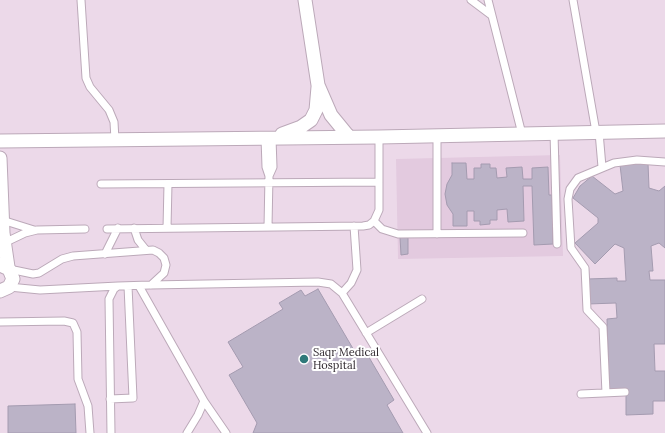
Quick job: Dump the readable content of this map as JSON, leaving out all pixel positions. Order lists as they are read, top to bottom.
{
  "places": ["Saqr Medical Hospital"]
}
